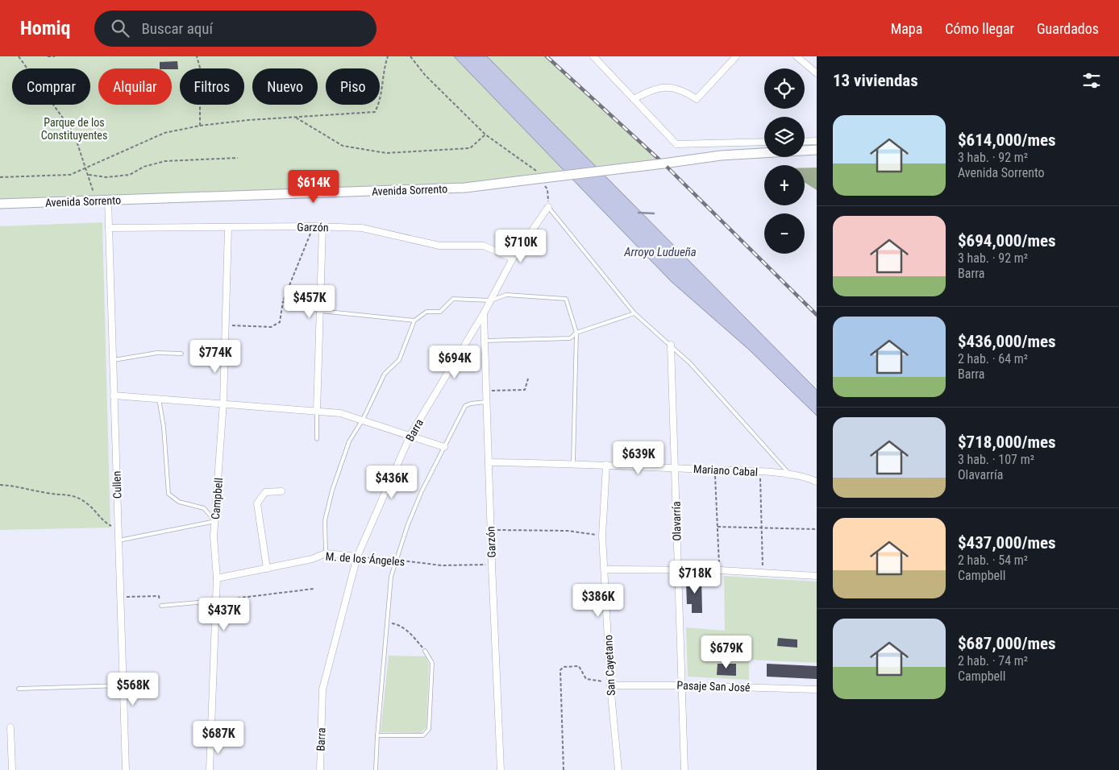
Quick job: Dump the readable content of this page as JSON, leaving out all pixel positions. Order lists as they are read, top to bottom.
{
  "streets": {
    "main road": ["Avenida Sorrento"],
    "street": [
      "Garzón",
      "Barra",
      "Mariano Cabal",
      "Cullen",
      "Campbell",
      "Olavarría",
      "M. de los Ángeles",
      "San Cayetano",
      "Pasaje San José"
    ]
  },
  "crossings": [
    ["Avenida Sorrento", "Cullen"],
    ["Garzón", "Barra"],
    ["Garzón", "Mariano Cabal"],
    ["Garzón", "Cullen"],
    ["Garzón", "Campbell"],
    ["Garzón", "M. de los Ángeles"],
    ["Barra", "M. de los Ángeles"],
    ["Mariano Cabal", "Olavarría"],
    ["Mariano Cabal", "San Cayetano"],
    ["Campbell", "M. de los Ángeles"],
    ["Olavarría", "Pasaje San José"],
    ["San Cayetano", "Pasaje San José"]
  ],
  "water": ["Arroyo Ludueña"],
  "parks": ["Parque de los Constituyentes"],
  "page": {
    "header": "Homiq",
    "search": "Buscar aquí",
    "nav": ["Mapa", "Cómo llegar", "Guardados"],
    "heading": "13 viviendas",
    "map_buttons": ["+", "−"],
    "chip": [
      "Comprar",
      "Alquilar",
      "Filtros",
      "Nuevo",
      "Piso"
    ],
    "list": [
      {
        "name": "$614,000/mes",
        "note": "3 hab. · 92 m² · Avenida Sorrento"
      },
      {
        "name": "$694,000/mes",
        "note": "3 hab. · 92 m² · Barra"
      },
      {
        "name": "$436,000/mes",
        "note": "2 hab. · 64 m² · Barra"
      },
      {
        "name": "$718,000/mes",
        "note": "3 hab. · 107 m² · Olavarría"
      },
      {
        "name": "$437,000/mes",
        "note": "2 hab. · 54 m² · Campbell"
      },
      {
        "name": "$687,000/mes",
        "note": "2 hab. · 74 m² · Campbell"
      }
    ],
    "price": [
      "$614K",
      "$710K",
      "$457K",
      "$774K",
      "$694K",
      "$639K",
      "$436K",
      "$718K",
      "$386K",
      "$437K",
      "$679K",
      "$568K",
      "$687K"
    ]
  }
}
